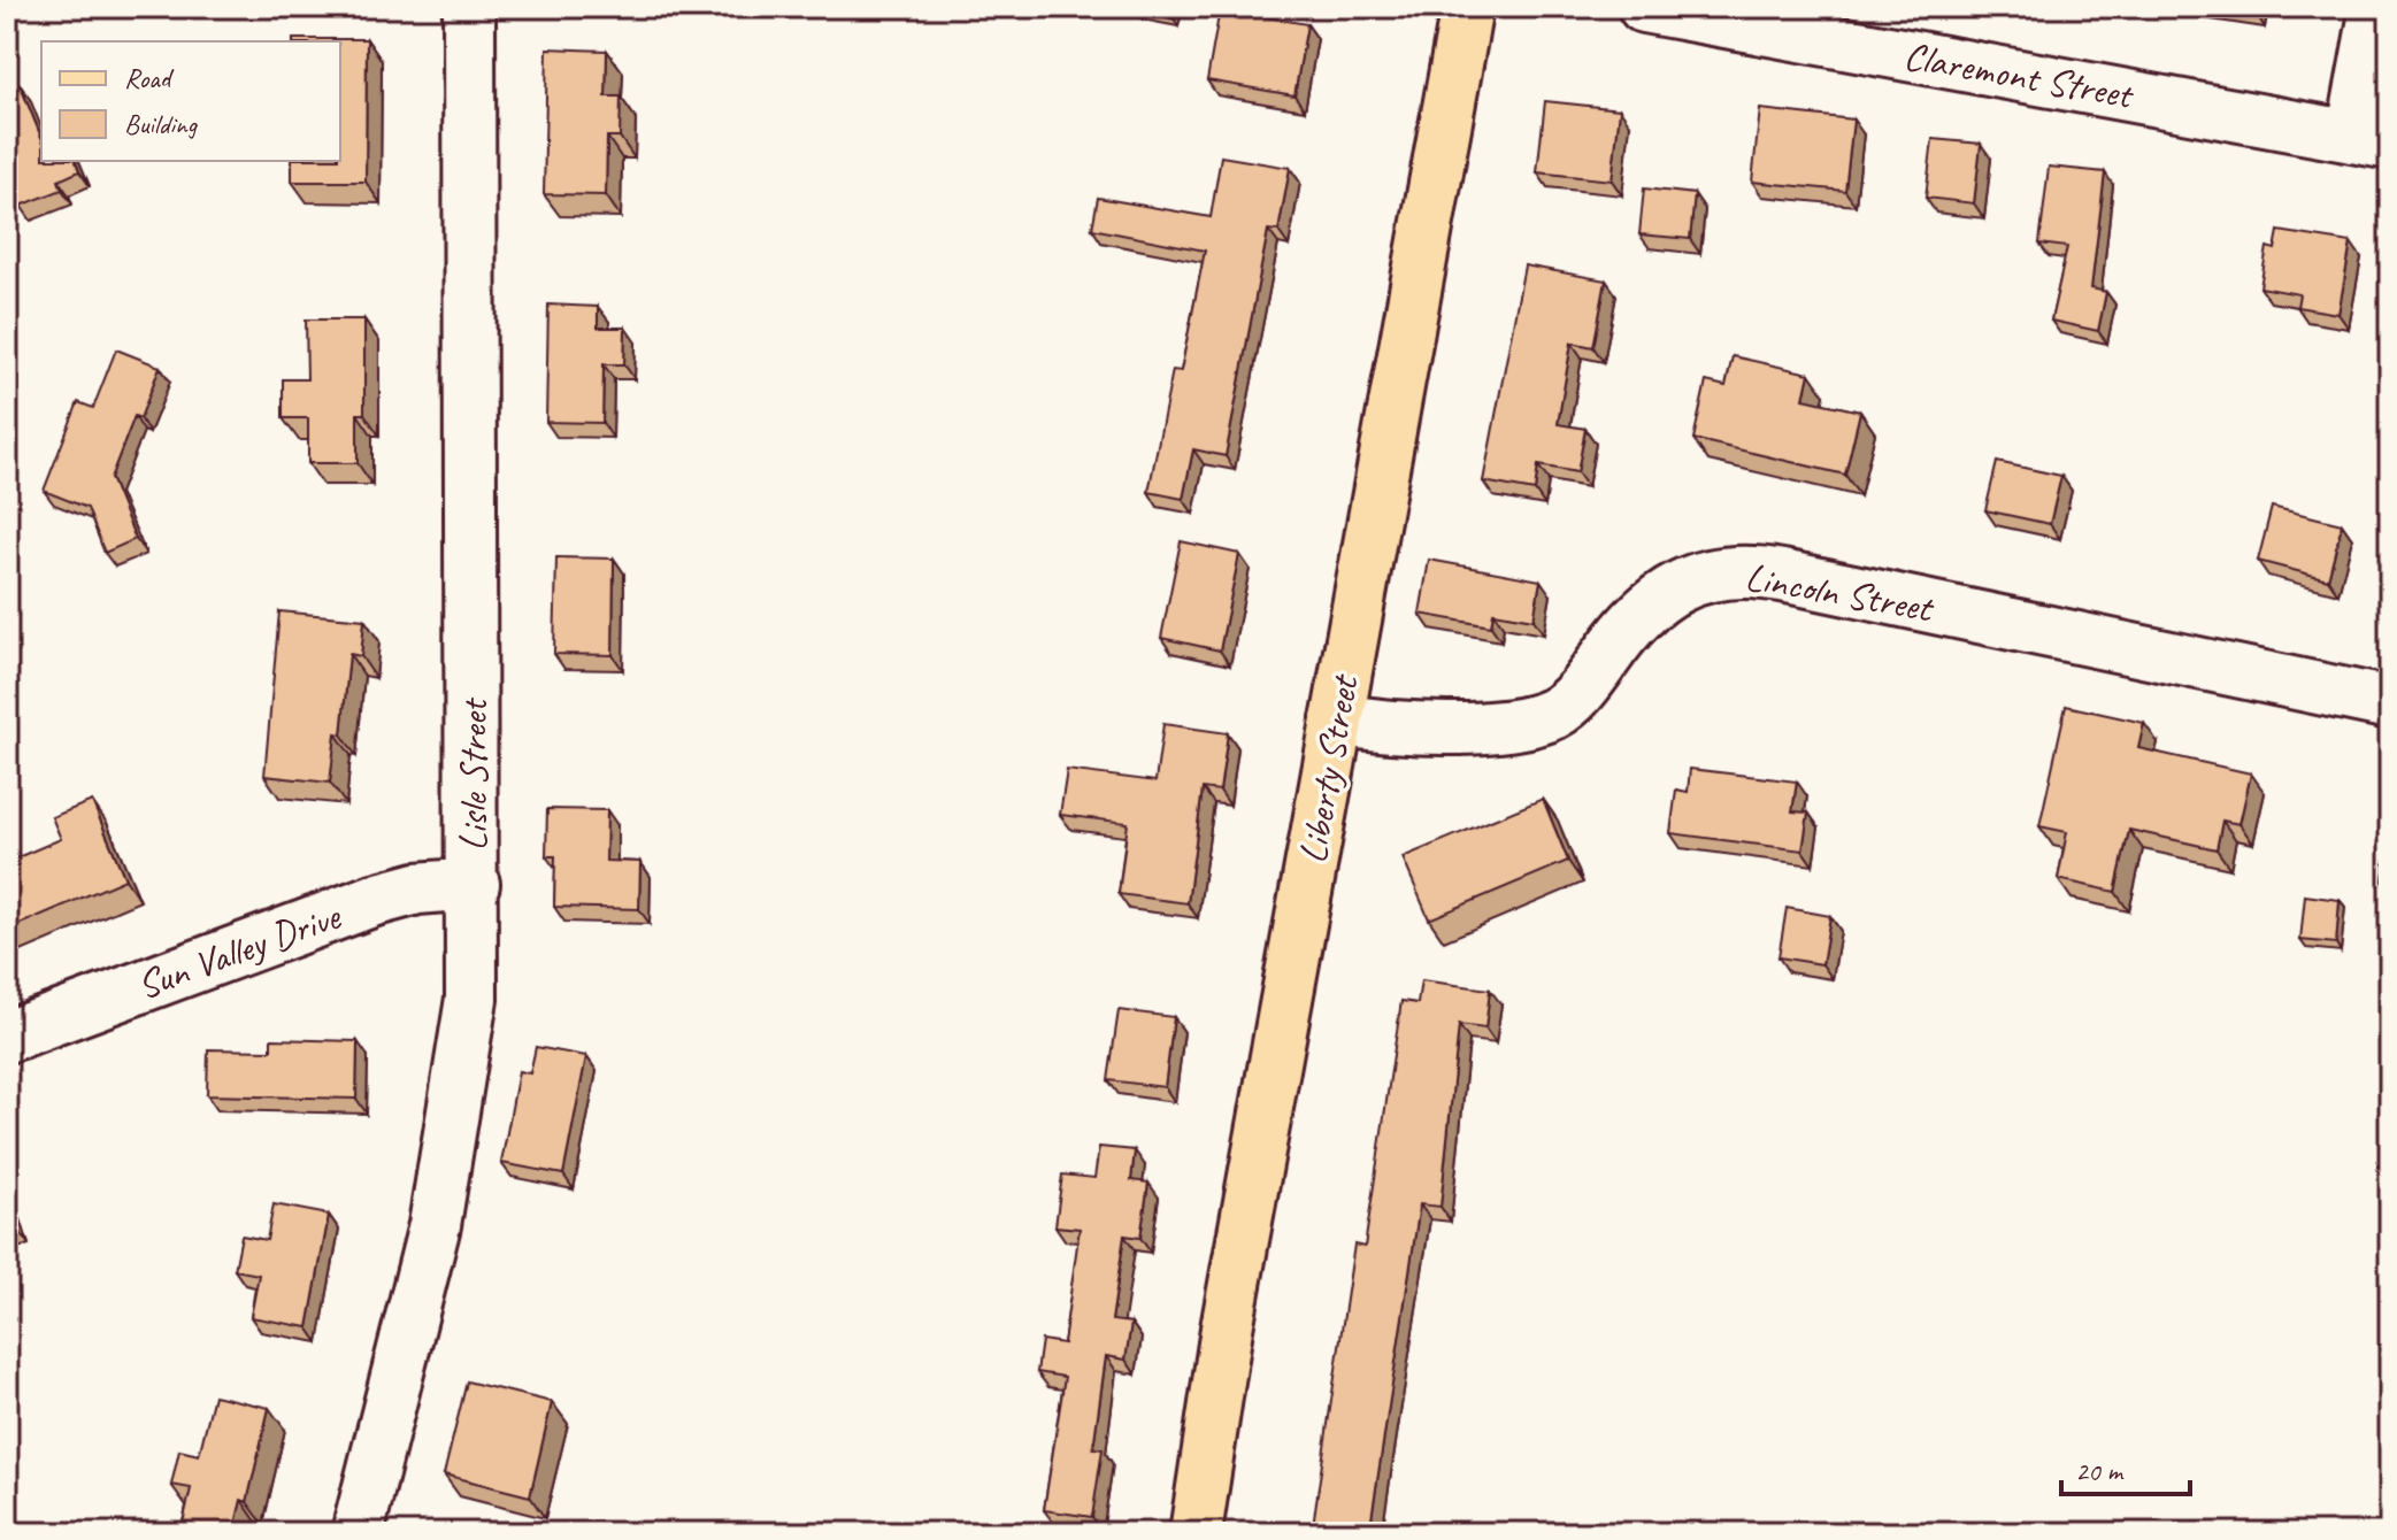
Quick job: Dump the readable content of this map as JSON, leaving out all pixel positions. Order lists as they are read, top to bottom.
{
  "streets": {
    "main road": ["Liberty Street"],
    "street": [
      "Claremont Street",
      "Lincoln Street",
      "Lisle Street",
      "Sun Valley Drive"
    ]
  },
  "crossings": [
    ["Lincoln Street", "Liberty Street"],
    ["Lisle Street", "Sun Valley Drive"]
  ],
  "legend": ["Road", "Building"],
  "scale_bar": "20 m"
}
